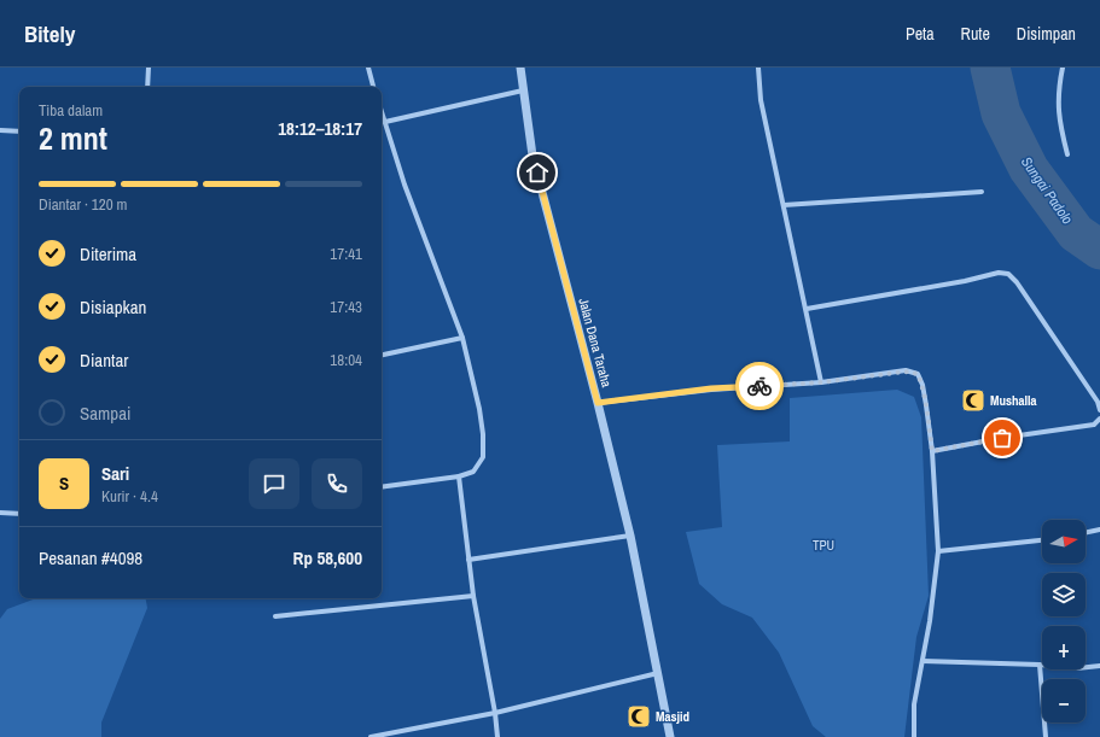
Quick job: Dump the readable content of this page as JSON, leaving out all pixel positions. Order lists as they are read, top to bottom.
{
  "streets": {
    "street": ["Jalan Dana Taraha"]
  },
  "water": ["Sungai Padolo"],
  "parks": ["TPU"],
  "places": {
    "mosque": ["Mushalla", "Masjid"]
  },
  "north": "right",
  "page": {
    "header": "Bitely",
    "nav": ["Peta", "Rute", "Disimpan"],
    "heading": ["2 mnt", "Tiba dalam", "18:12–18:17"],
    "panel": [
      "Sari",
      "Kurir · 4.4",
      "Pesanan #4098",
      "Rp 58,600"
    ],
    "bar": "Diantar · 120 m",
    "list": [
      ["Diterima", "17:41"],
      ["Disiapkan", "17:43"],
      ["Diantar", "18:04"],
      "Sampai"
    ],
    "round": "S",
    "map_buttons": ["+", "−"]
  }
}
